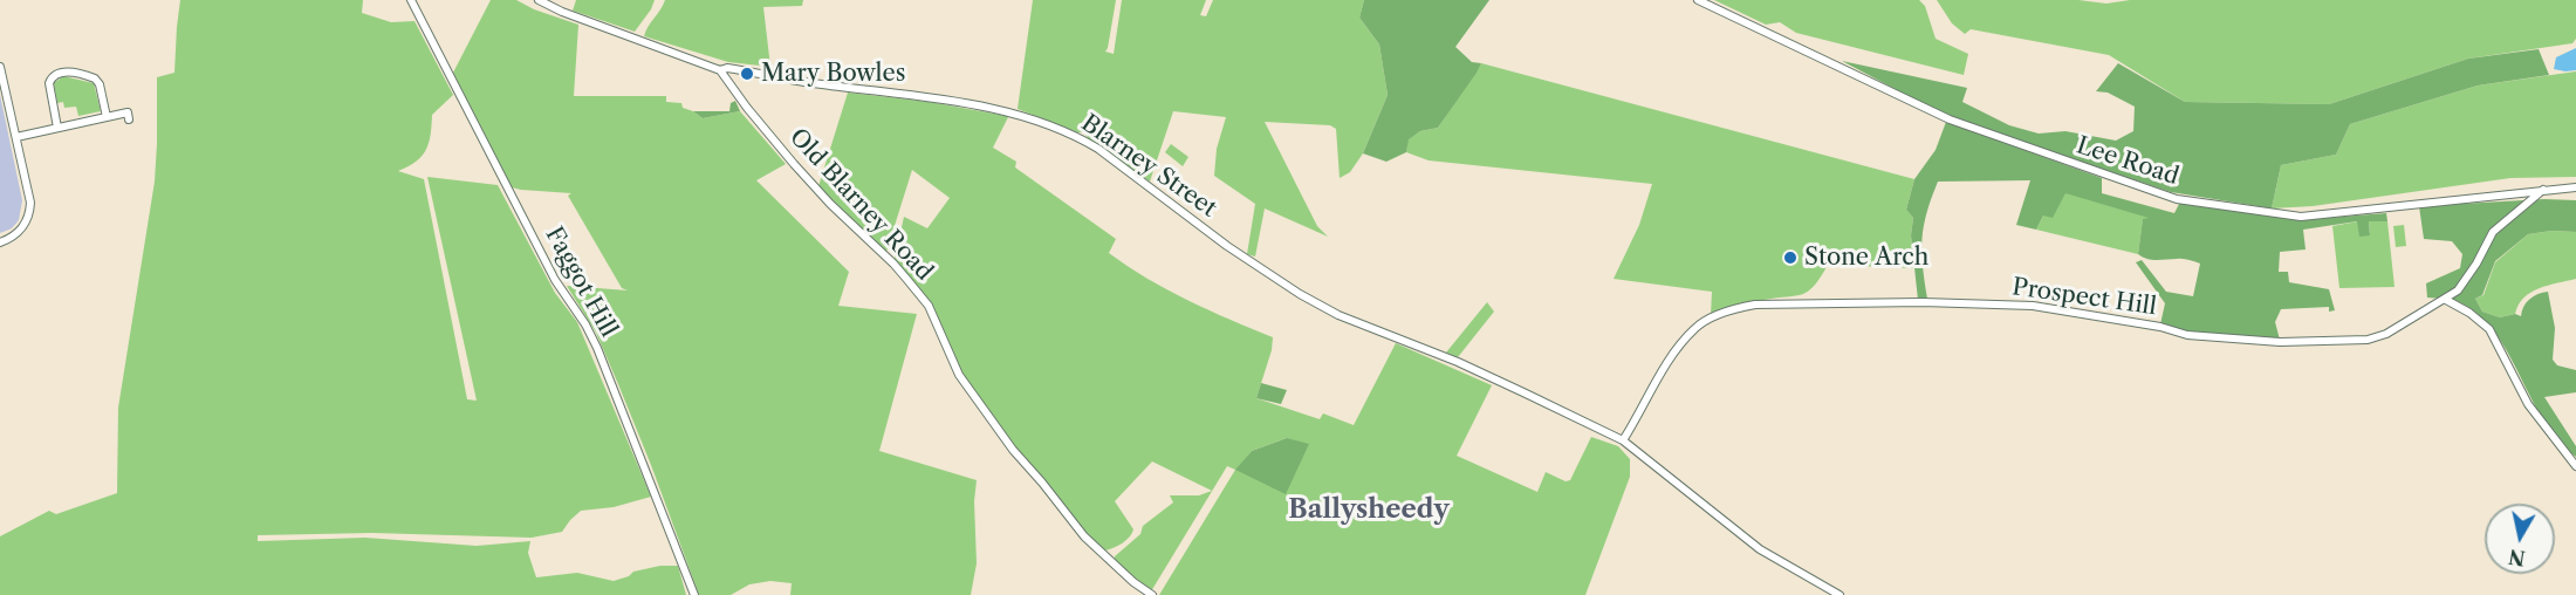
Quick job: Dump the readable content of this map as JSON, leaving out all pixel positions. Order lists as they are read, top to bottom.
{
  "streets": {
    "street": [
      "Lee Road",
      "Blarney Street",
      "Old Blarney Road",
      "Faggot Hill",
      "Prospect Hill"
    ]
  },
  "crossings": [
    ["Lee Road", "Prospect Hill"],
    ["Blarney Street", "Old Blarney Road"],
    ["Blarney Street", "Prospect Hill"]
  ],
  "districts": ["Ballysheedy"],
  "places": ["Mary Bowles", "Stone Arch"],
  "north": "bottom"
}
